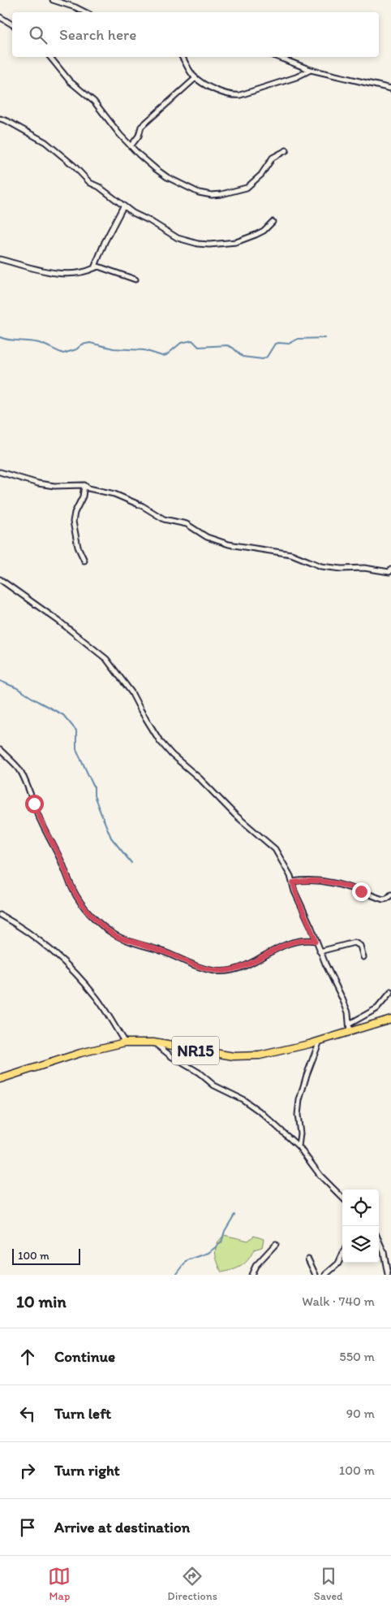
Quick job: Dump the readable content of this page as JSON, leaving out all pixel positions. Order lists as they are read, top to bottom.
{
  "streets": {
    "highway": ["NR15"]
  },
  "scale_bar": "100 m",
  "page": {
    "search": "Search here",
    "scale": "100 m",
    "heading": ["10 min", "Walk · 740 m"],
    "list": [
      ["Continue", "550 m"],
      ["Turn left", "90 m"],
      ["Turn right", "100 m"],
      "Arrive at destination"
    ],
    "nav": ["Map", "Directions", "Saved"]
  }
}
